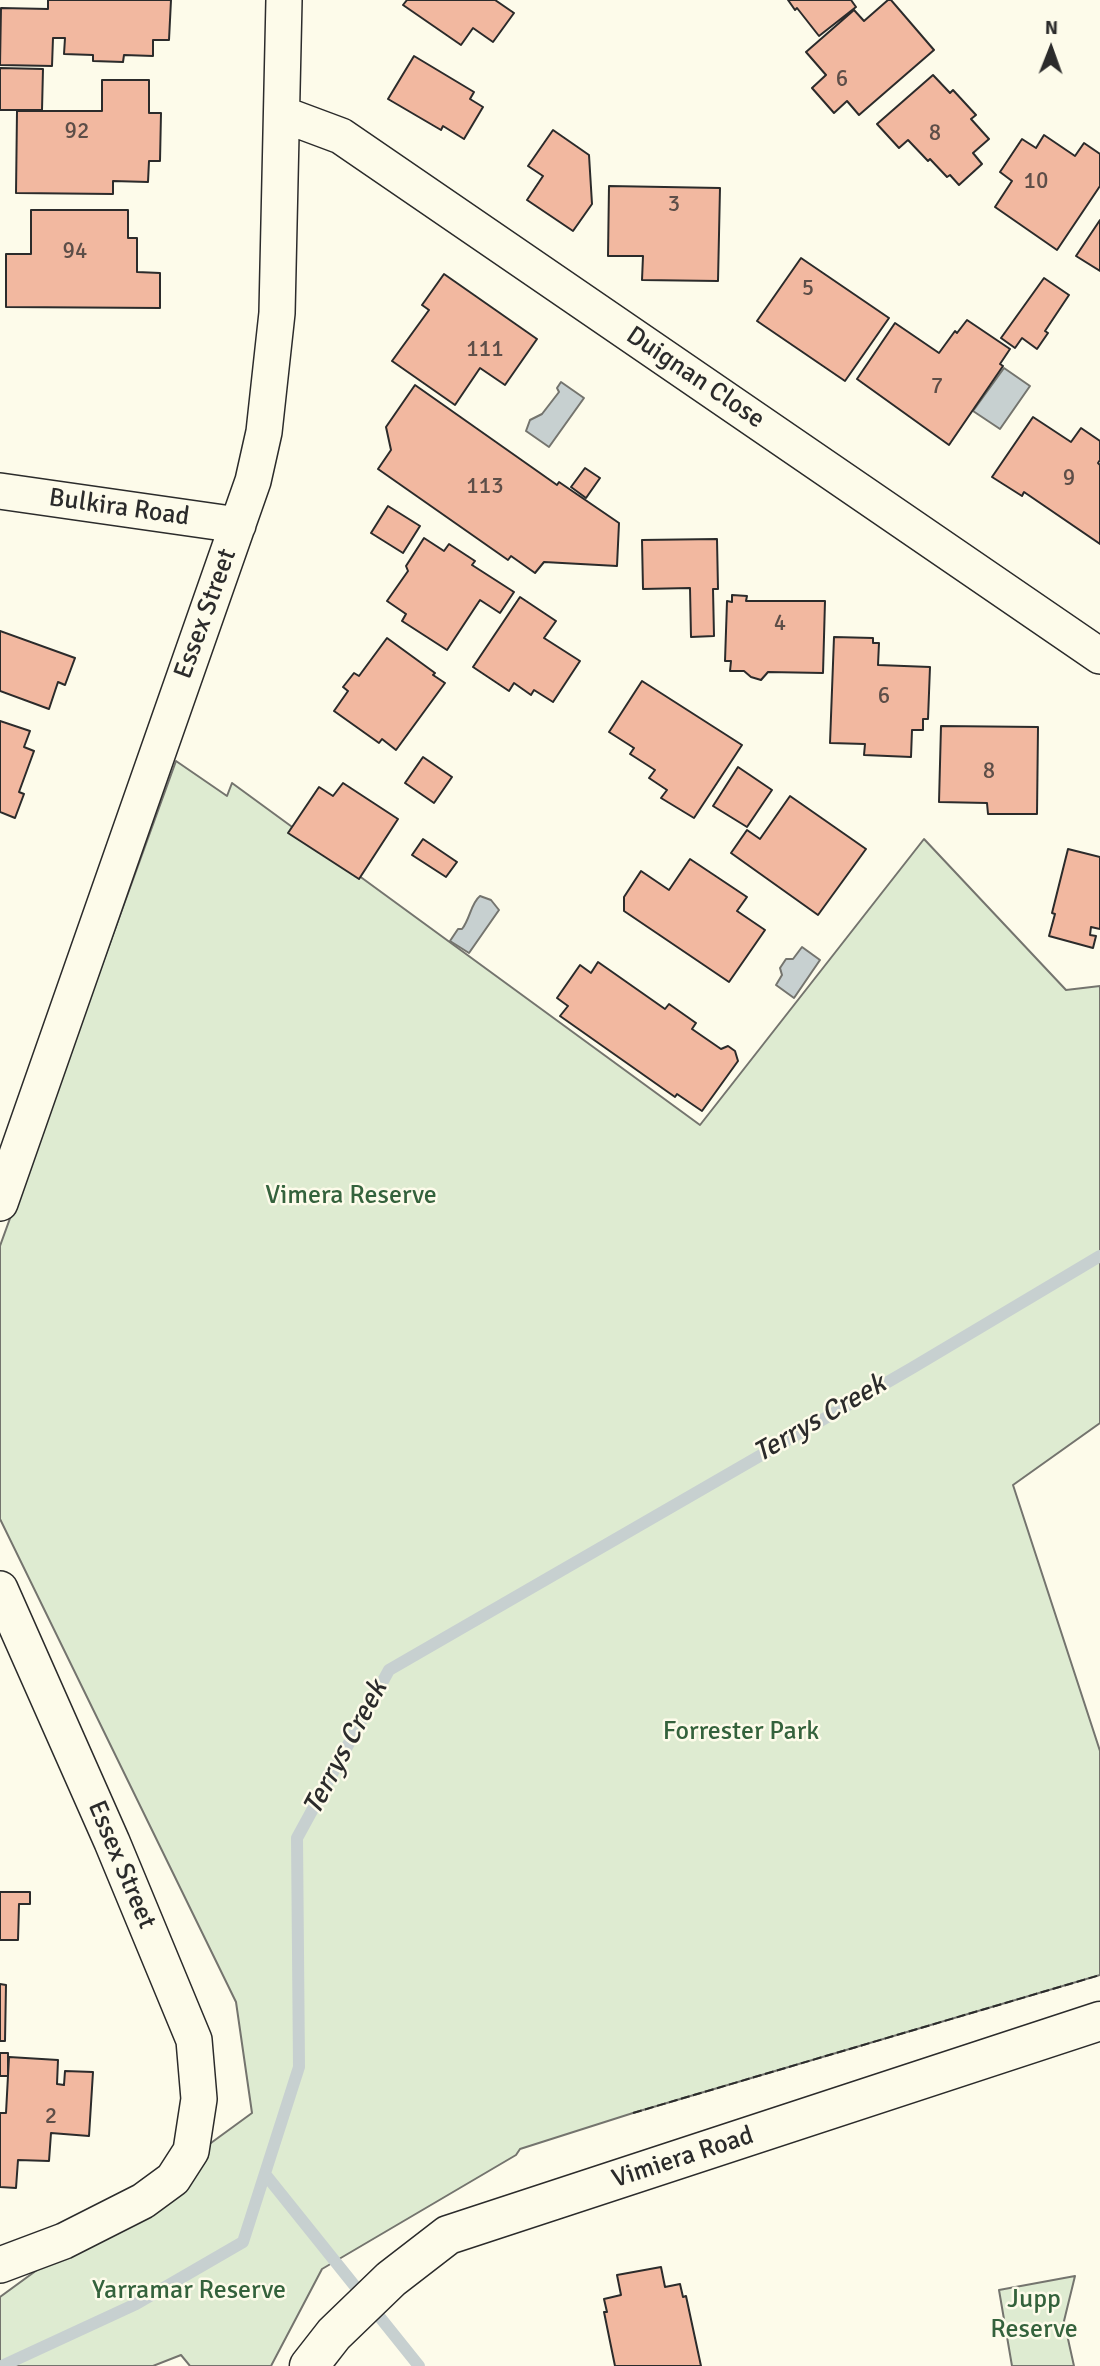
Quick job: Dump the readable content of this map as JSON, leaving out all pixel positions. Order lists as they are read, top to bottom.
{
  "streets": {
    "street": [
      "Duignan Close",
      "Bulkira Road",
      "Essex Street",
      "Vimiera Road"
    ]
  },
  "crossings": [
    ["Duignan Close", "Essex Street"],
    ["Bulkira Road", "Essex Street"]
  ],
  "water": ["Terrys Creek"],
  "parks": [
    "Vimera Reserve",
    "Forrester Park",
    "Yarramar Reserve",
    "Jupp Reserve"
  ],
  "house_numbers": [
    "6",
    "92",
    "8",
    "10",
    "3",
    "94",
    "5",
    "111",
    "7",
    "9",
    "113",
    "4",
    "6",
    "8",
    "2"
  ],
  "north": "top"
}
